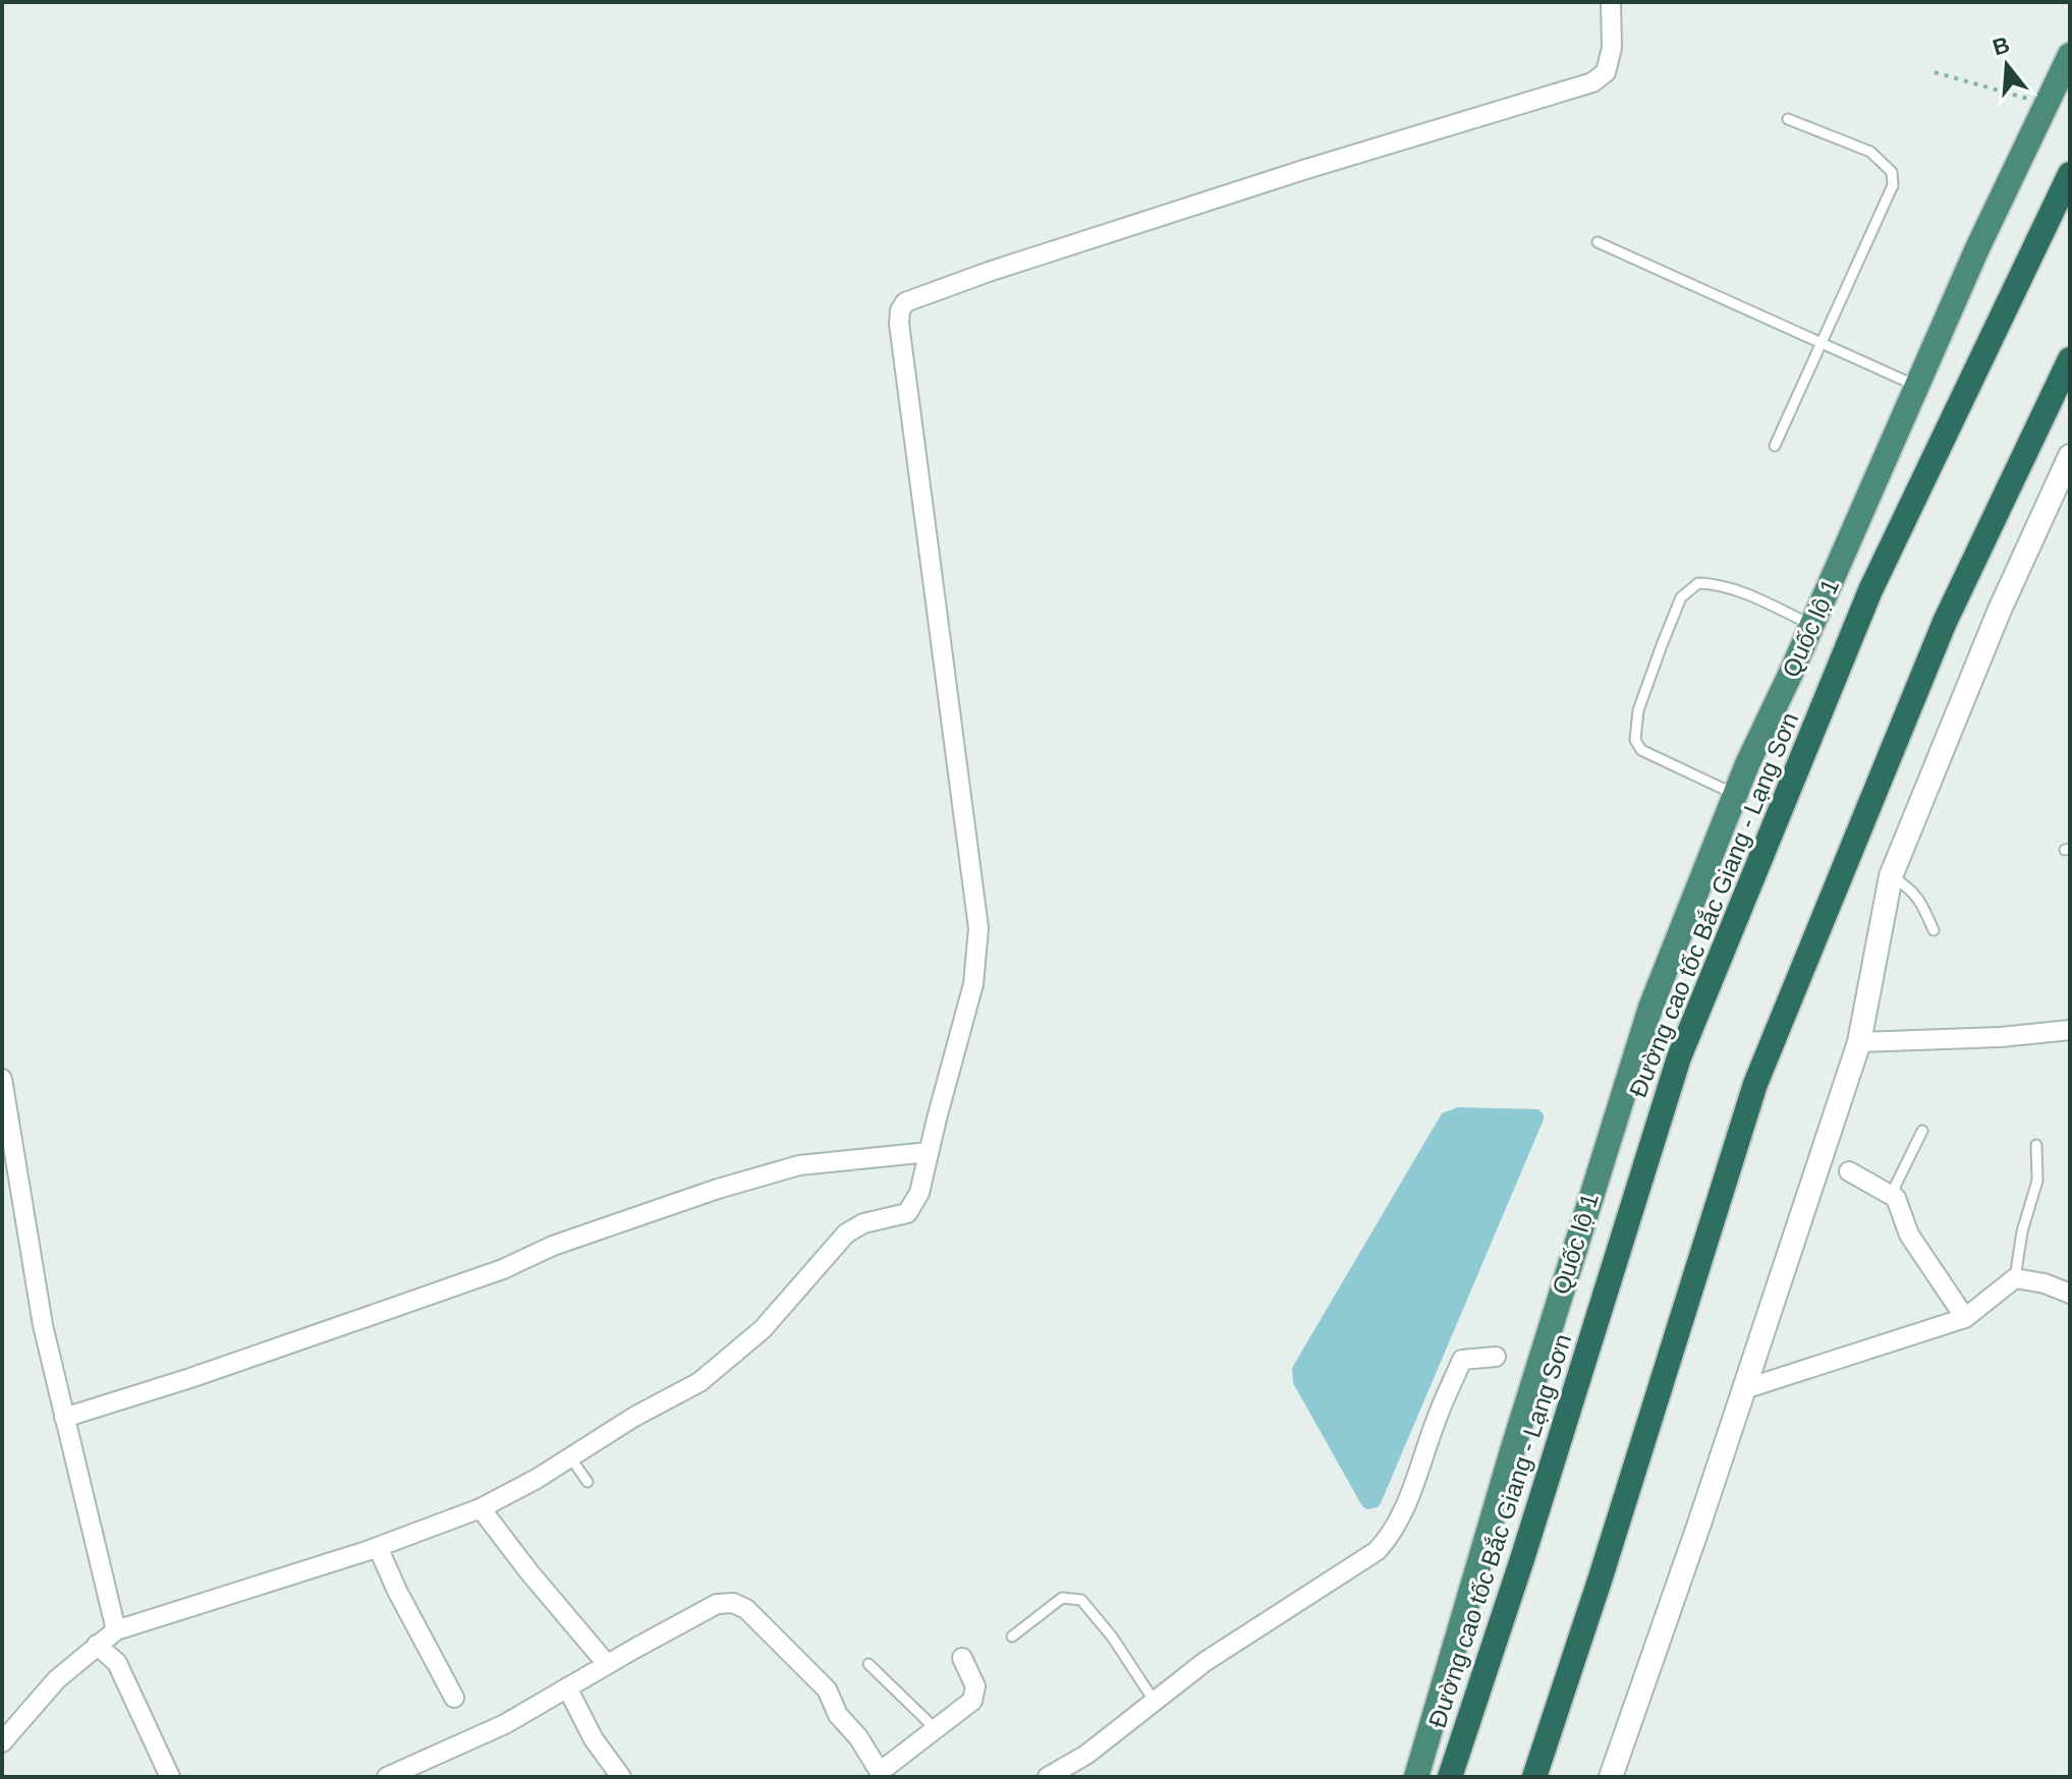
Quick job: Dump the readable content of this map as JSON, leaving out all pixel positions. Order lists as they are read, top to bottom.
{
  "streets": {
    "highway": ["Quốc lộ 1", "Đường cao tốc Bắc Giang - Lạng Sơn"]
  },
  "north": "top"
}
